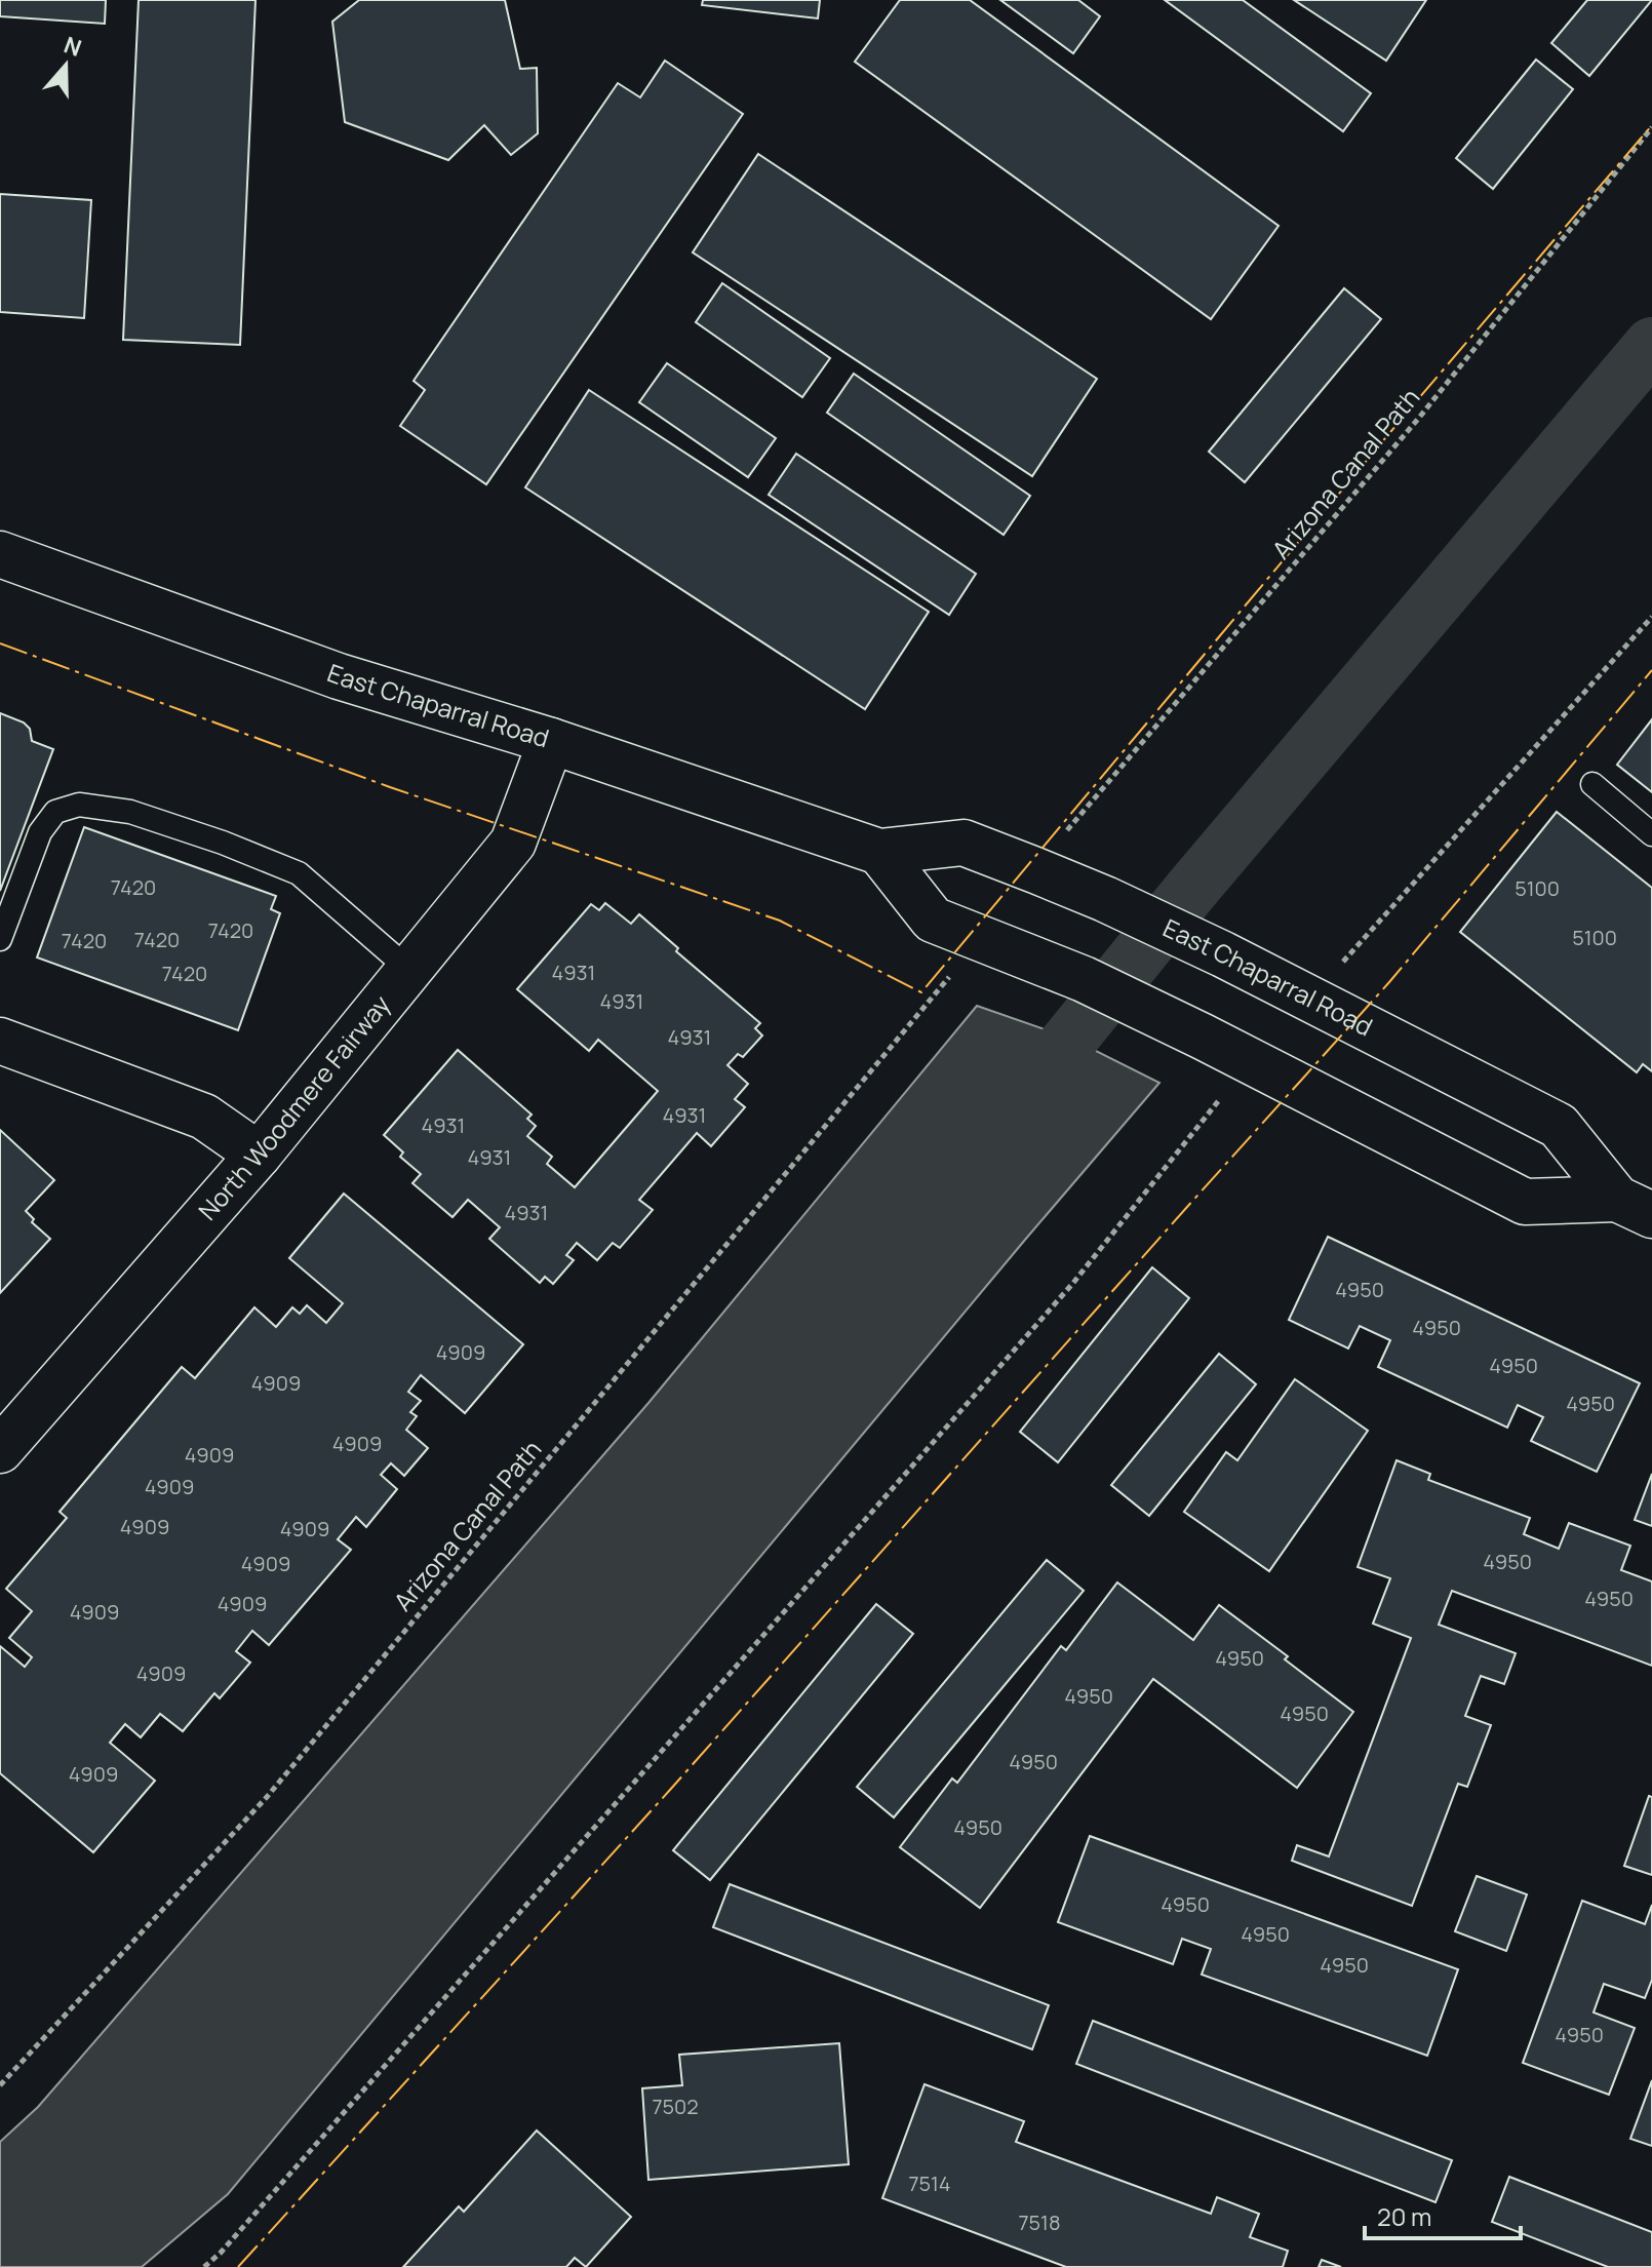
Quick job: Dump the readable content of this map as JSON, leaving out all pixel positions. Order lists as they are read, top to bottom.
{
  "streets": {
    "main road": ["East Chaparral Road", "North Woodmere Fairway"],
    "path": ["Arizona Canal Path"]
  },
  "crossings": [
    ["Arizona Canal Path", "East Chaparral Road"],
    ["East Chaparral Road", "North Woodmere Fairway"]
  ],
  "house_numbers": [
    "7420",
    "5100",
    "7420",
    "5100",
    "7420",
    "7420",
    "4931",
    "7420",
    "4931",
    "4931",
    "4931",
    "4931",
    "4931",
    "4931",
    "4950",
    "4950",
    "4909",
    "4950",
    "4909",
    "4950",
    "4909",
    "4909",
    "4909",
    "4909",
    "4909",
    "4950",
    "4909",
    "4950",
    "4909",
    "4909",
    "4950",
    "4909",
    "4950",
    "4950",
    "4950",
    "4909",
    "4950",
    "4950",
    "4950",
    "4950",
    "4950",
    "7502",
    "7514",
    "7518"
  ],
  "scale_bar": "20 m",
  "north": "top"
}
